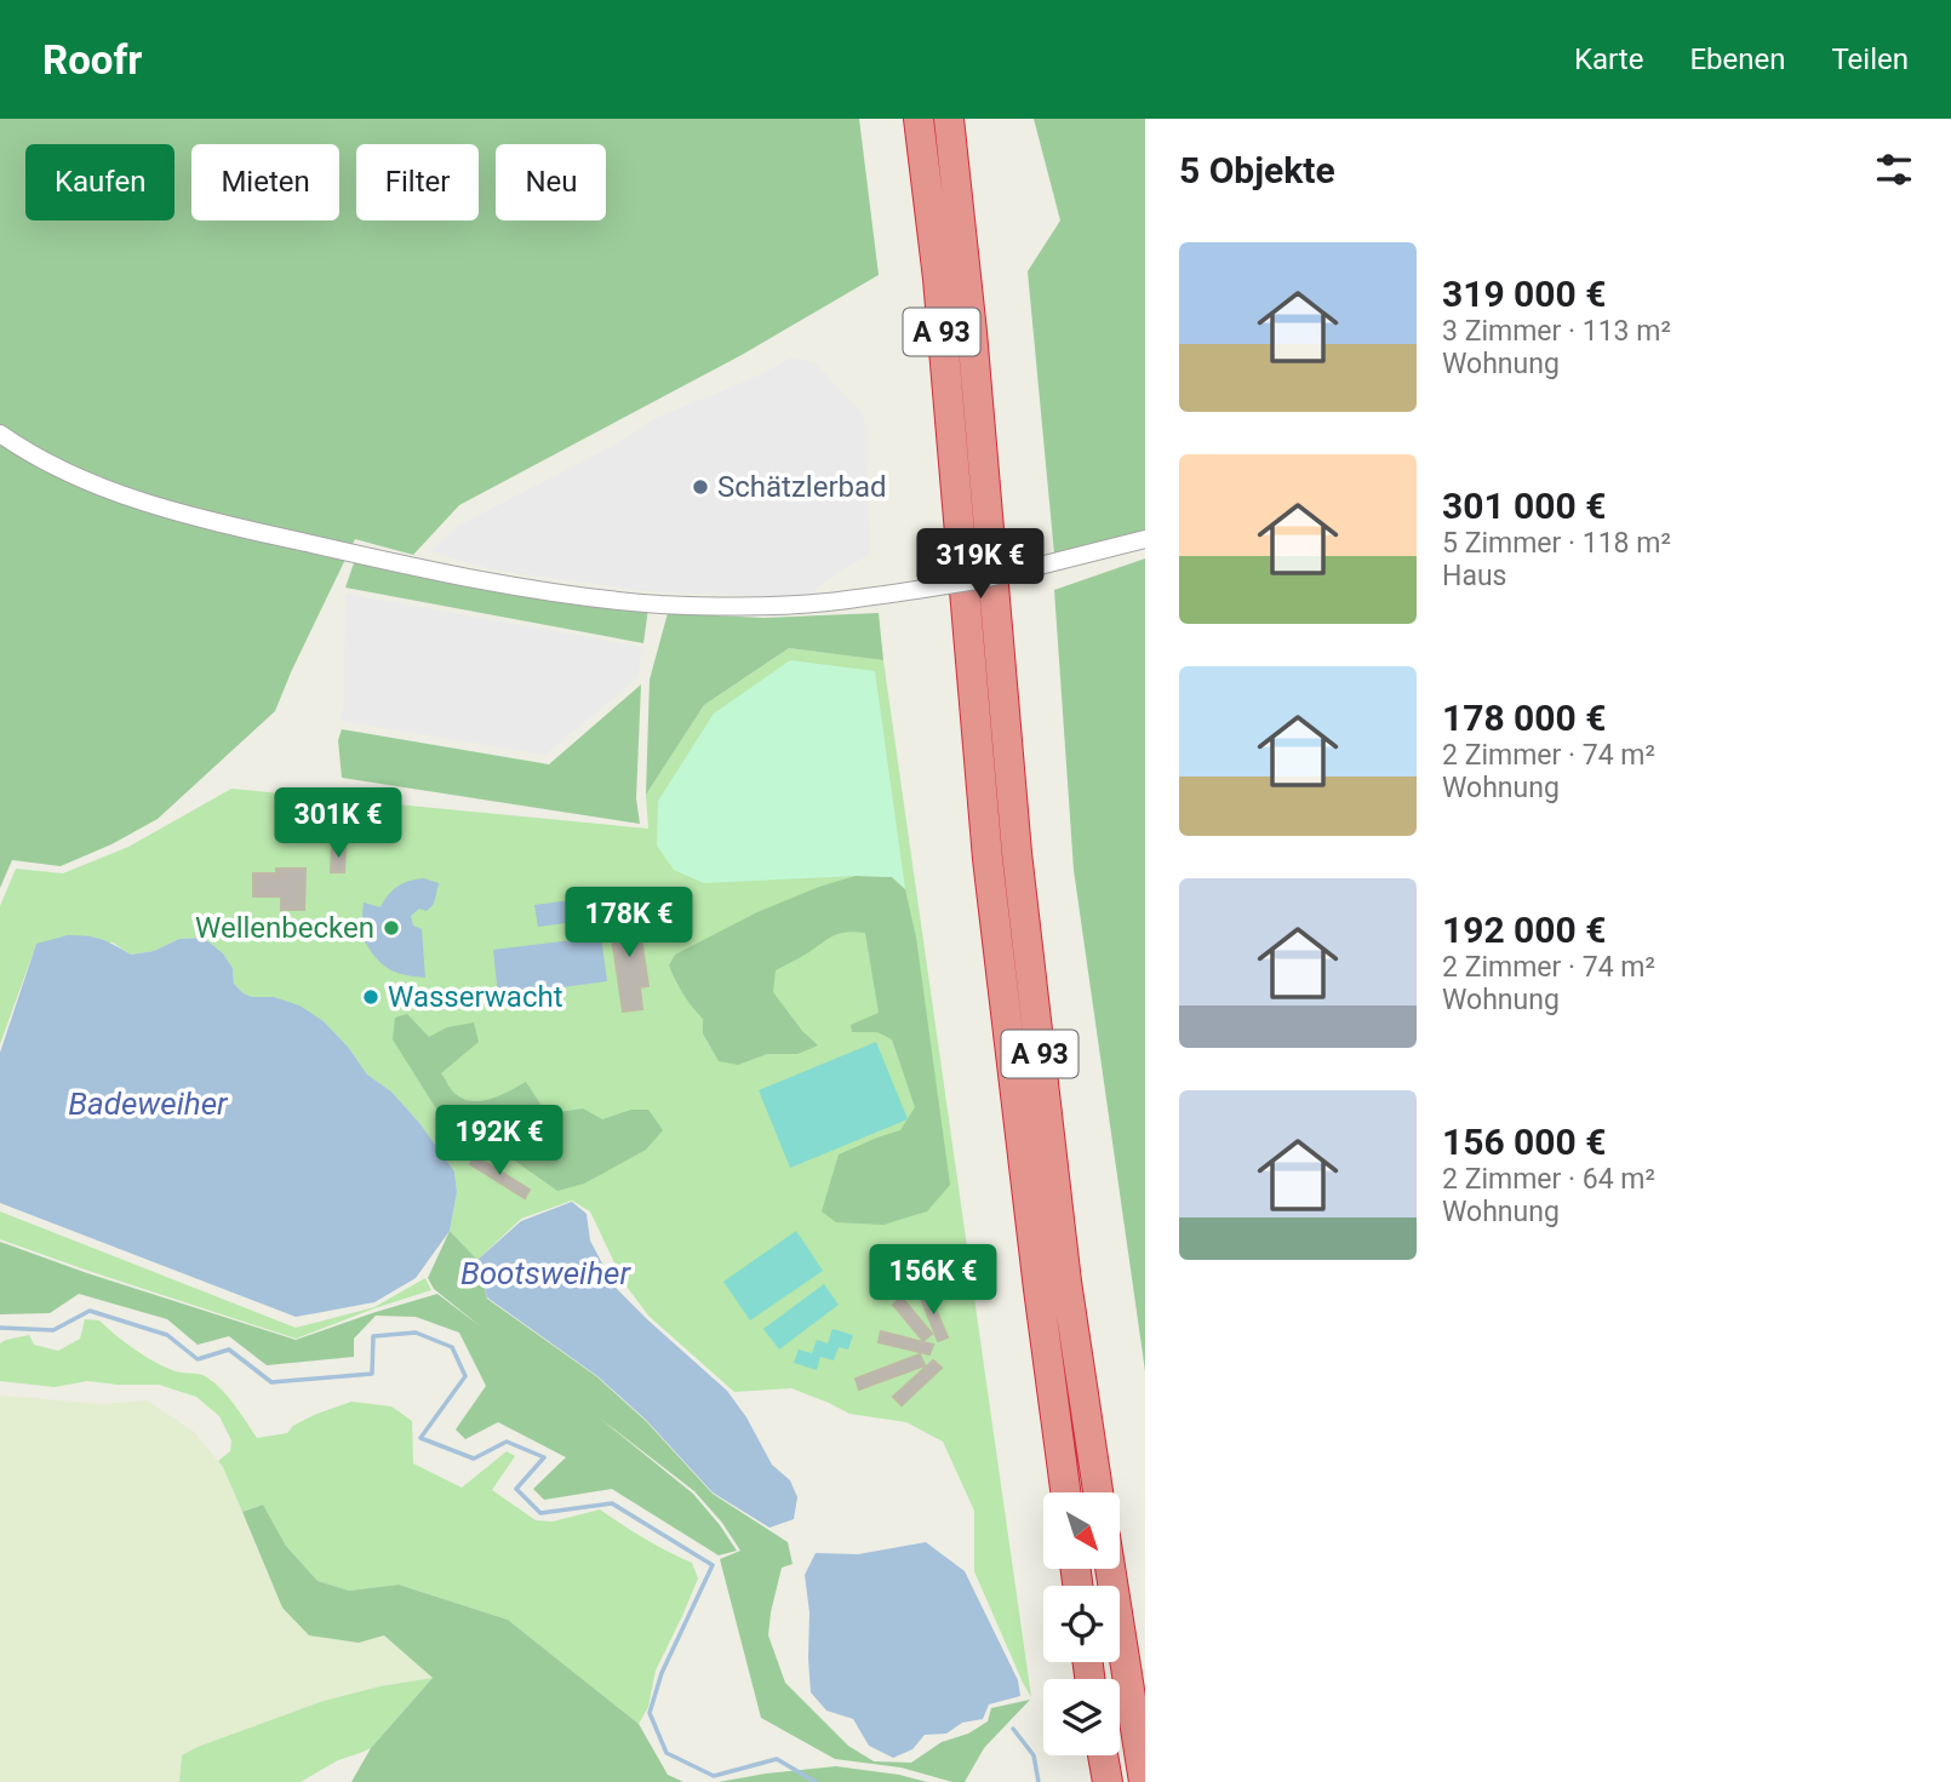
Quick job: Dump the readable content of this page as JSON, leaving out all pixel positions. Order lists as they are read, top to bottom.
{
  "streets": {
    "highway": ["A 93"]
  },
  "water": ["Badeweiher", "Bootsweiher"],
  "places": ["Schätzlerbad", "Wellenbecken", "Wasserwacht"],
  "north": "bottom right",
  "page": {
    "header": "Roofr",
    "nav": ["Karte", "Ebenen", "Teilen"],
    "heading": "5 Objekte",
    "chip": [
      "Kaufen",
      "Mieten",
      "Filter",
      "Neu"
    ],
    "list": [
      {
        "name": "319 000 €",
        "note": "3 Zimmer · 113 m² · Wohnung"
      },
      {
        "name": "301 000 €",
        "note": "5 Zimmer · 118 m² · Haus"
      },
      {
        "name": "178 000 €",
        "note": "2 Zimmer · 74 m² · Wohnung"
      },
      {
        "name": "192 000 €",
        "note": "2 Zimmer · 74 m² · Wohnung"
      },
      {
        "name": "156 000 €",
        "note": "2 Zimmer · 64 m² · Wohnung"
      }
    ],
    "price": [
      "319K €",
      "301K €",
      "178K €",
      "192K €",
      "156K €"
    ]
  }
}
